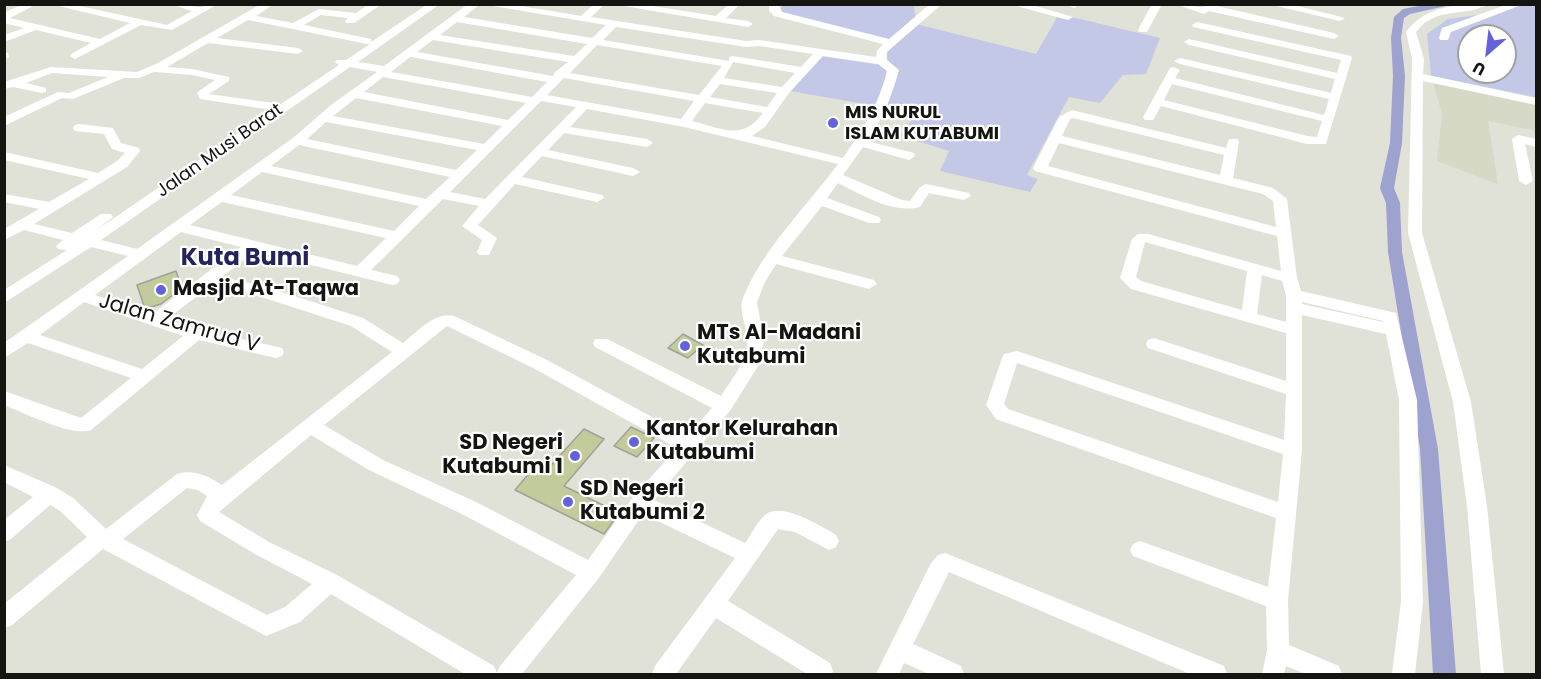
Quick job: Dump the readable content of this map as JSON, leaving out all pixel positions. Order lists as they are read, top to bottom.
{
  "streets": {
    "street": ["Jalan Musi Barat", "Jalan Zamrud V"]
  },
  "districts": ["Kuta Bumi"],
  "places": [
    "MIS NURUL ISLAM KUTABUMI",
    "Masjid At-Taqwa",
    "MTs Al-Madani Kutabumi",
    "Kantor Kelurahan Kutabumi",
    "SD Negeri Kutabumi 1",
    "SD Negeri Kutabumi 2"
  ],
  "north": "bottom left"
}
